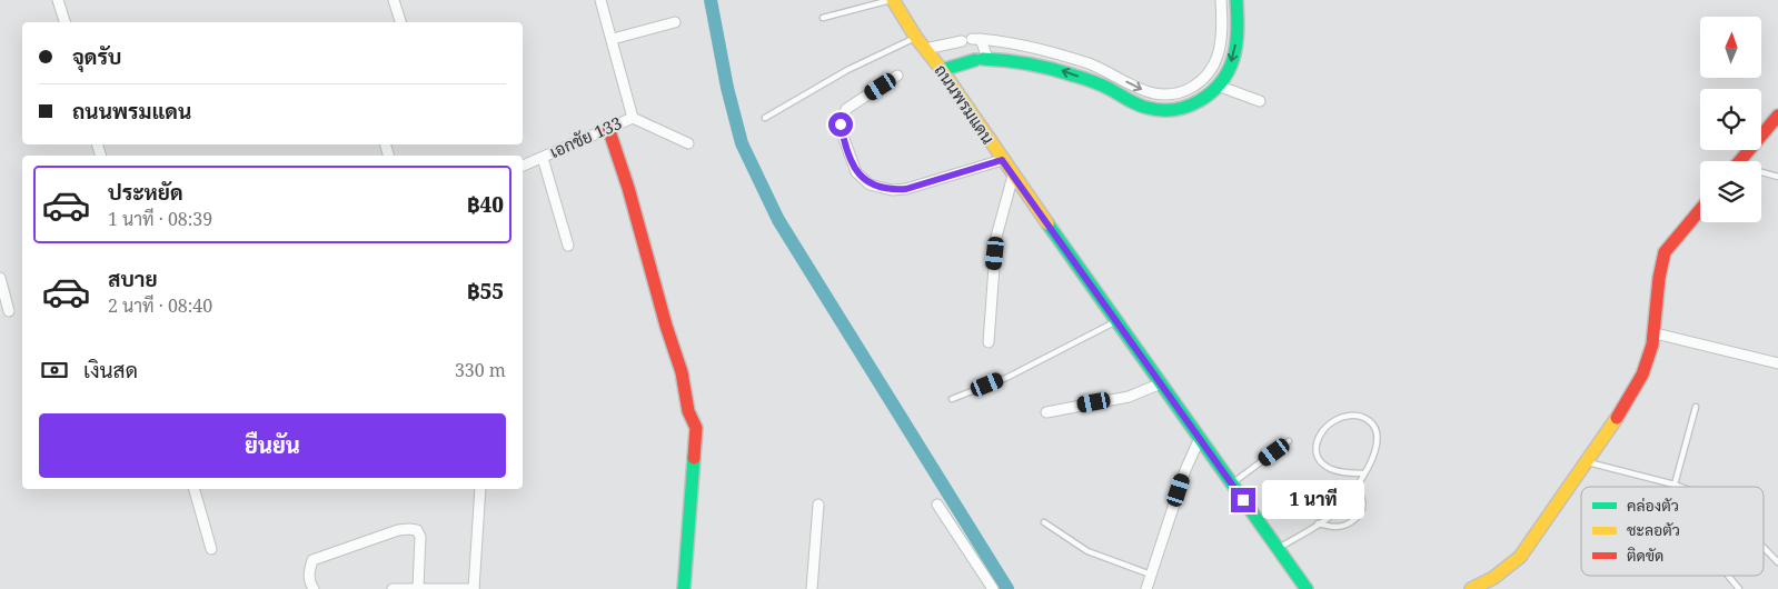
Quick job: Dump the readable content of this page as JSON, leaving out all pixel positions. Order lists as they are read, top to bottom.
{
  "streets": {
    "street": ["ถนนพรมแดน", "เอกชัย 133"]
  },
  "legend": ["คล่องตัว", "ชะลอตัว", "ติดขัด"],
  "north": "top",
  "page": {
    "banner": ["จุดรับ", "ถนนพรมแดน"],
    "list": [
      {
        "name": "ประหยัด",
        "note": "1 นาที · 08:39",
        "value": "฿40"
      },
      {
        "name": "สบาย",
        "note": "2 นาที · 08:40",
        "value": "฿55"
      }
    ],
    "pay": ["เงินสด", "330 m"],
    "buttons": "ยืนยัน",
    "bubble": "1 นาที"
  }
}
